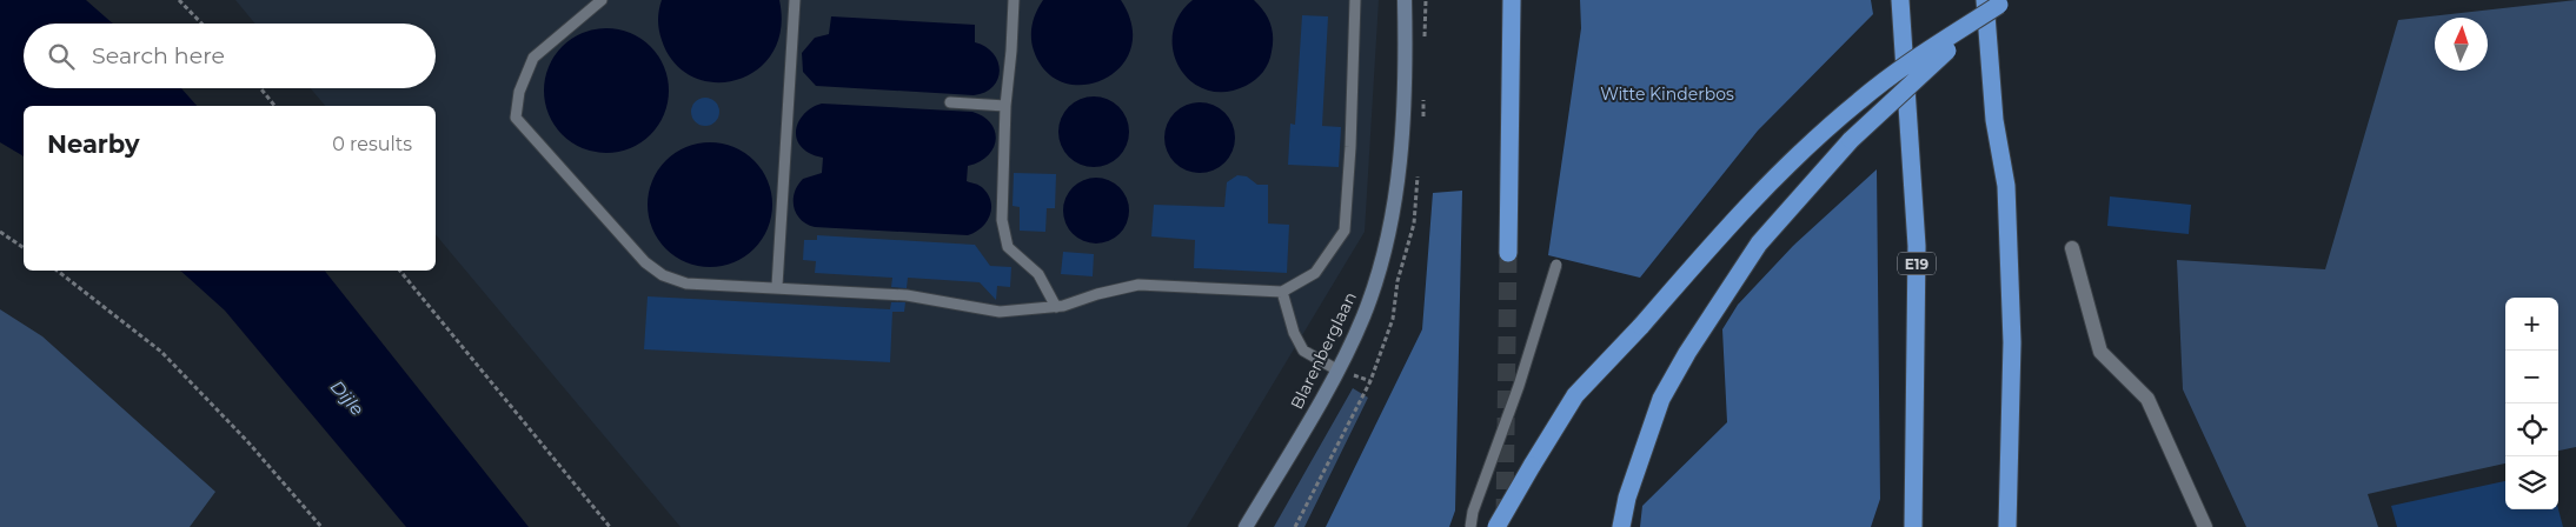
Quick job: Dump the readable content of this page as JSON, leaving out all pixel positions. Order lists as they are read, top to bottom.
{
  "streets": {
    "highway": ["E19"],
    "street": ["Blarenberglaan"]
  },
  "water": ["Dijle"],
  "parks": ["Witte Kinderbos"],
  "north": "top",
  "page": {
    "search": "Search here",
    "heading": ["Nearby", "0 results"],
    "map_buttons": ["+", "−"]
  }
}
